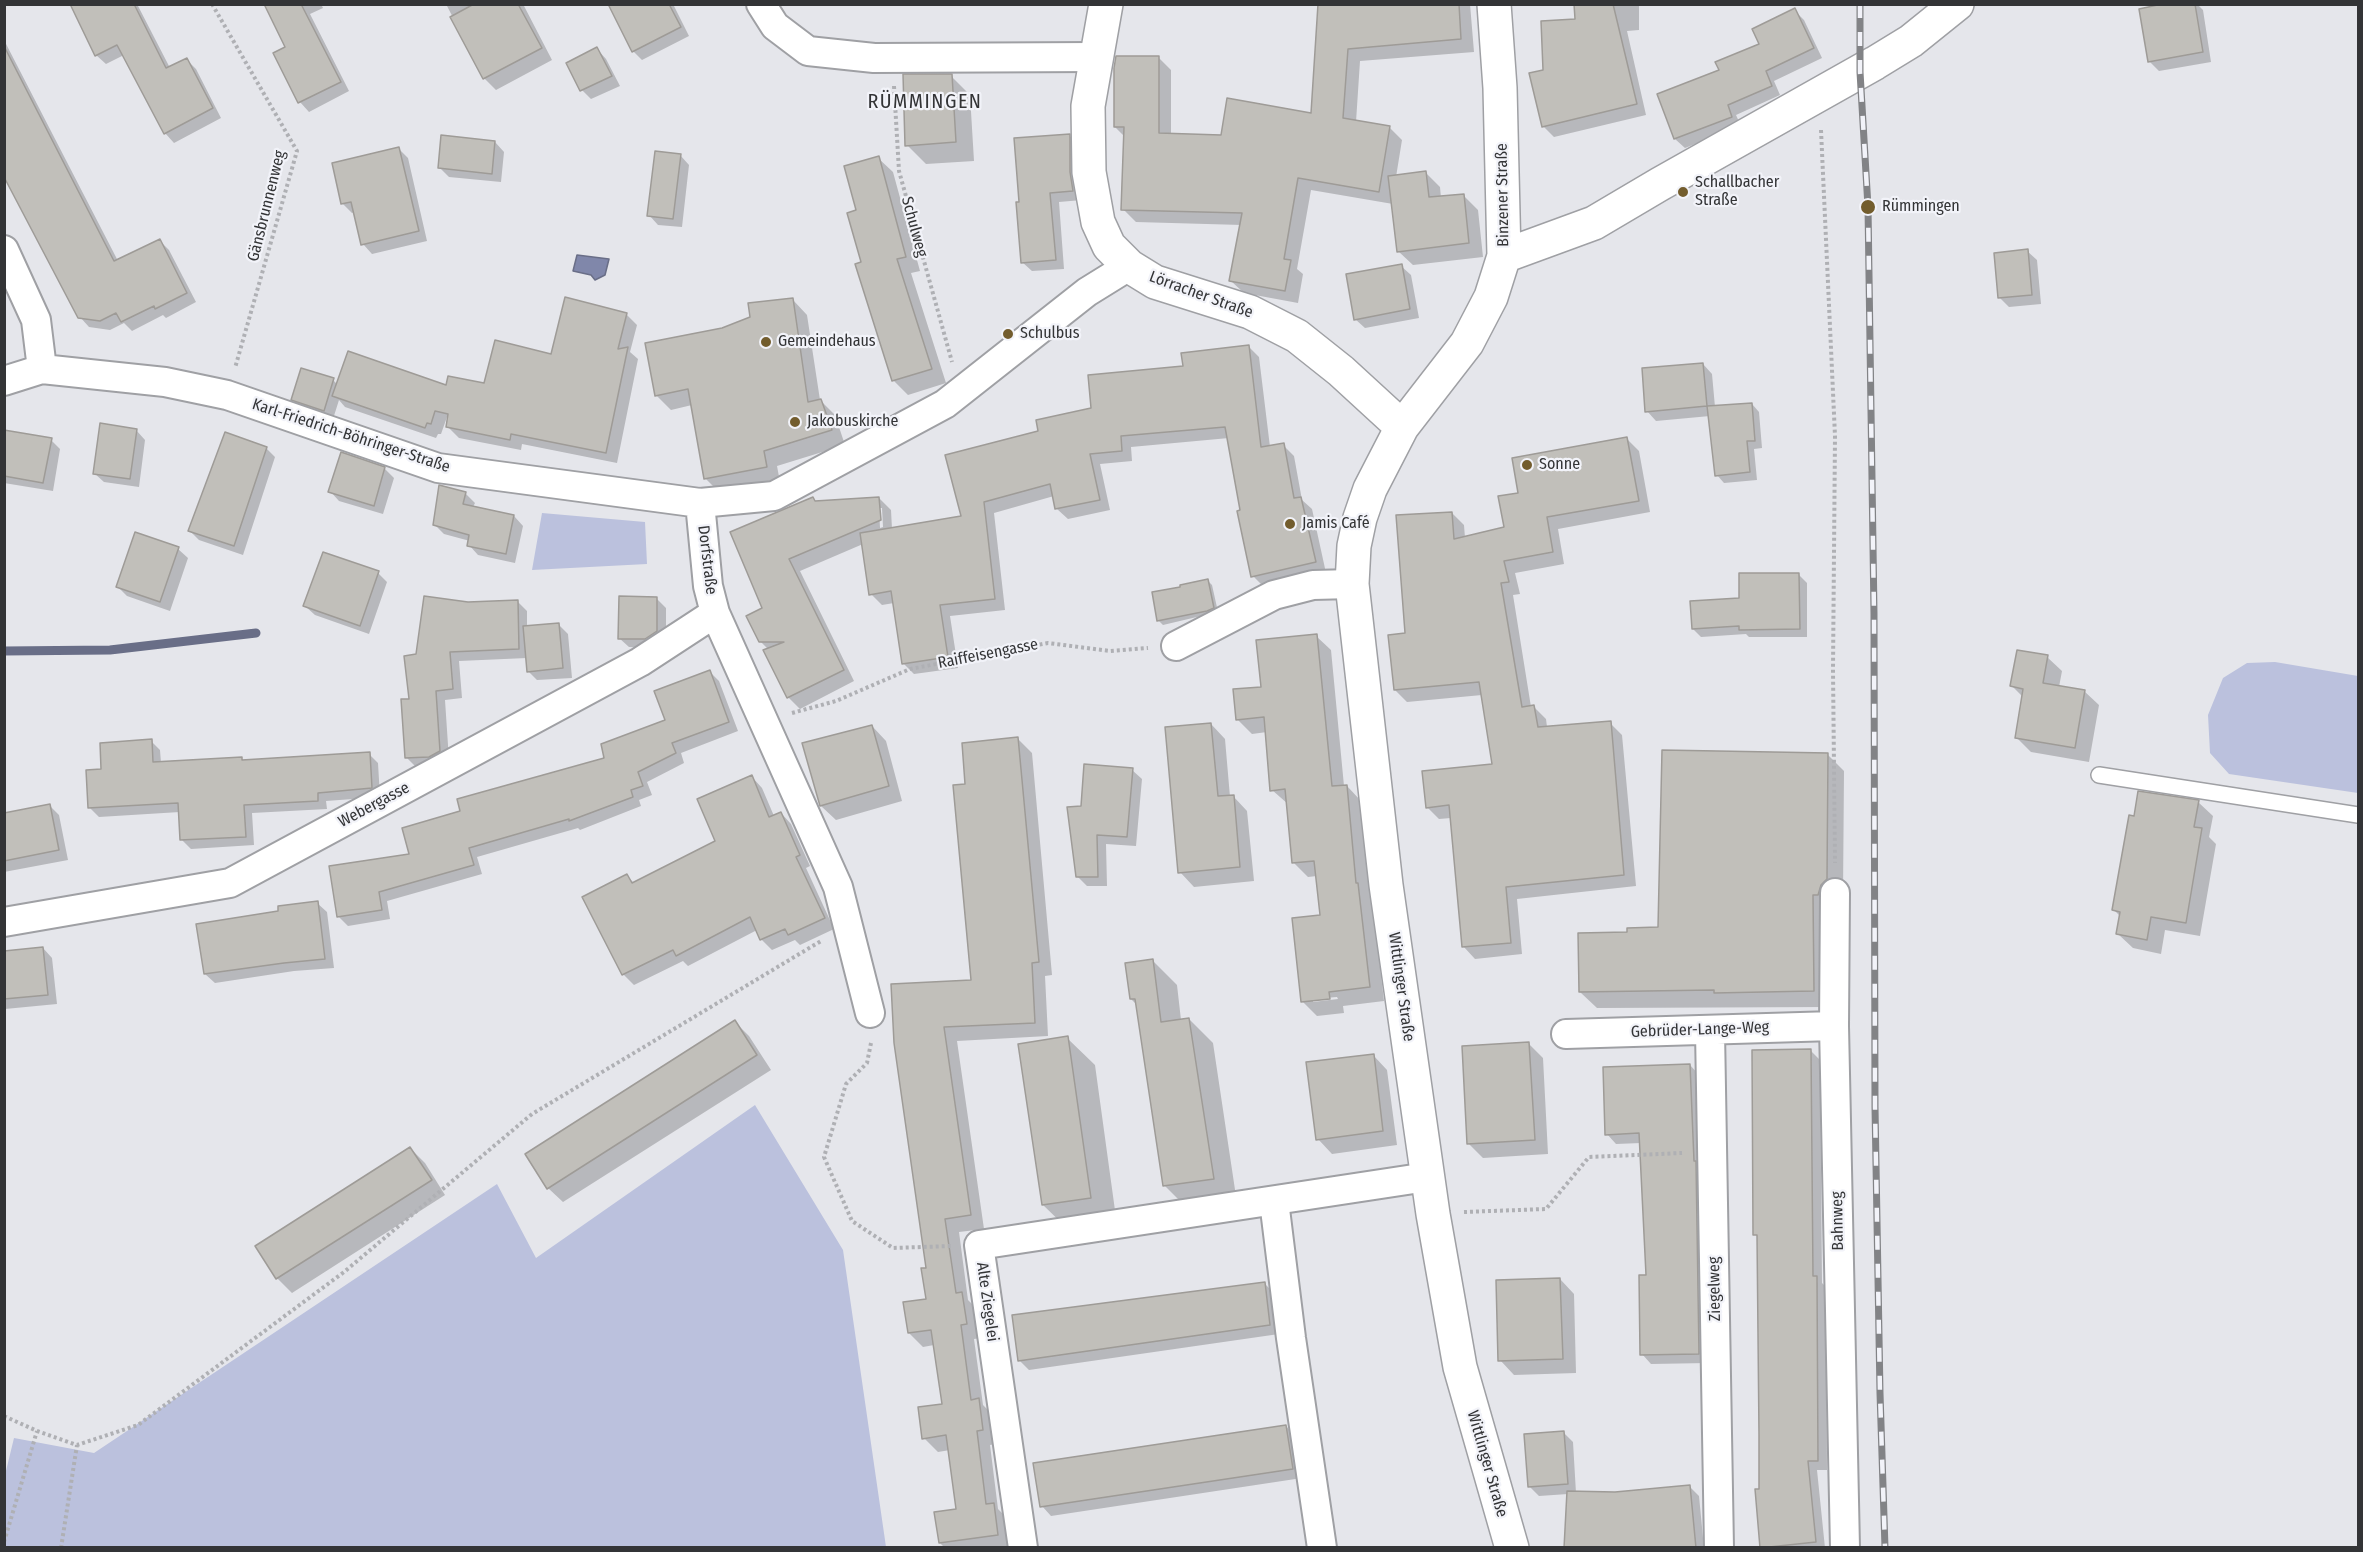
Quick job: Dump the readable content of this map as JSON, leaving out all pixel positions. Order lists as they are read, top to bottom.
{
  "streets": {
    "main road": ["Binzener Straße", "Lörracher Straße", "Wittlinger Straße"],
    "street": [
      "Karl-Friedrich-Böhringer-Straße",
      "Dorfstraße",
      "Webergasse",
      "Gebrüder-Lange-Weg",
      "Bahnweg",
      "Ziegelweg",
      "Alte Ziegelei"
    ],
    "path": ["Gänsbrunnenweg", "Schulweg", "Raiffeisengasse"]
  },
  "crossings": [
    ["Binzener Straße", "Lörracher Straße"],
    ["Binzener Straße", "Wittlinger Straße"],
    ["Gänsbrunnenweg", "Karl-Friedrich-Böhringer-Straße"],
    ["Schulweg", "Dorfstraße"],
    ["Lörracher Straße", "Dorfstraße"],
    ["Lörracher Straße", "Wittlinger Straße"],
    ["Karl-Friedrich-Böhringer-Straße", "Dorfstraße"],
    ["Dorfstraße", "Raiffeisengasse"],
    ["Dorfstraße", "Webergasse"],
    ["Wittlinger Straße", "Alte Ziegelei"],
    ["Gebrüder-Lange-Weg", "Bahnweg"],
    ["Gebrüder-Lange-Weg", "Ziegelweg"]
  ],
  "districts": ["RÜMMINGEN"],
  "places": [
    "Schallbacher Straße",
    "Rümmingen",
    "Schulbus",
    "Gemeindehaus",
    "Jakobuskirche",
    "Sonne",
    "Jamis Café"
  ]
}
